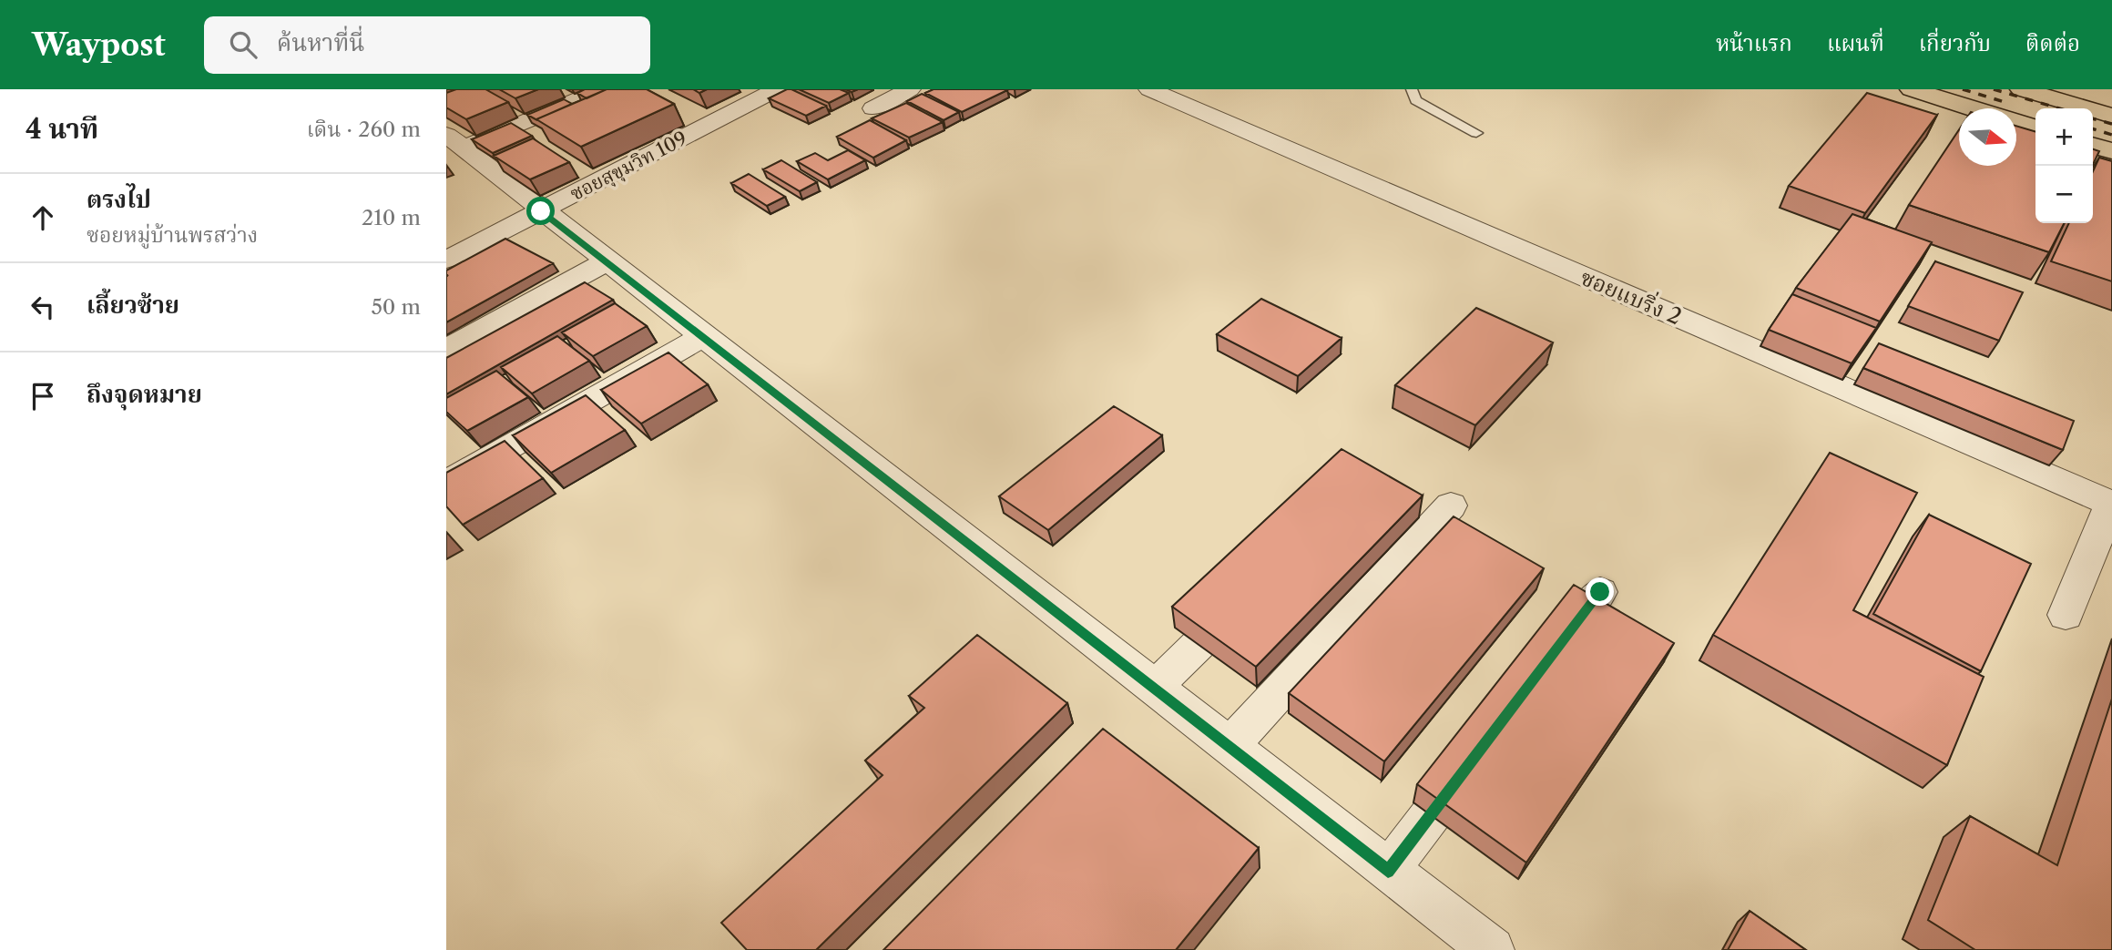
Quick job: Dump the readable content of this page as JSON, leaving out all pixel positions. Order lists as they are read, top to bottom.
{
  "streets": {
    "street": ["ซอยสุขุมวิท 109", "ซอยแบริ่ง 2"]
  },
  "north": "right",
  "page": {
    "header": "Waypost",
    "search": "ค้นหาที่นี่",
    "nav": [
      "หน้าแรก",
      "แผนที่",
      "เกี่ยวกับ",
      "ติดต่อ"
    ],
    "heading": ["4 นาที", "เดิน · 260 m"],
    "map_buttons": ["+", "−"],
    "list": [
      ["ตรงไป", "ซอยหมู่บ้านพรสว่าง", "210 m"],
      ["เลี้ยวซ้าย", "50 m"],
      "ถึงจุดหมาย"
    ]
  }
}
